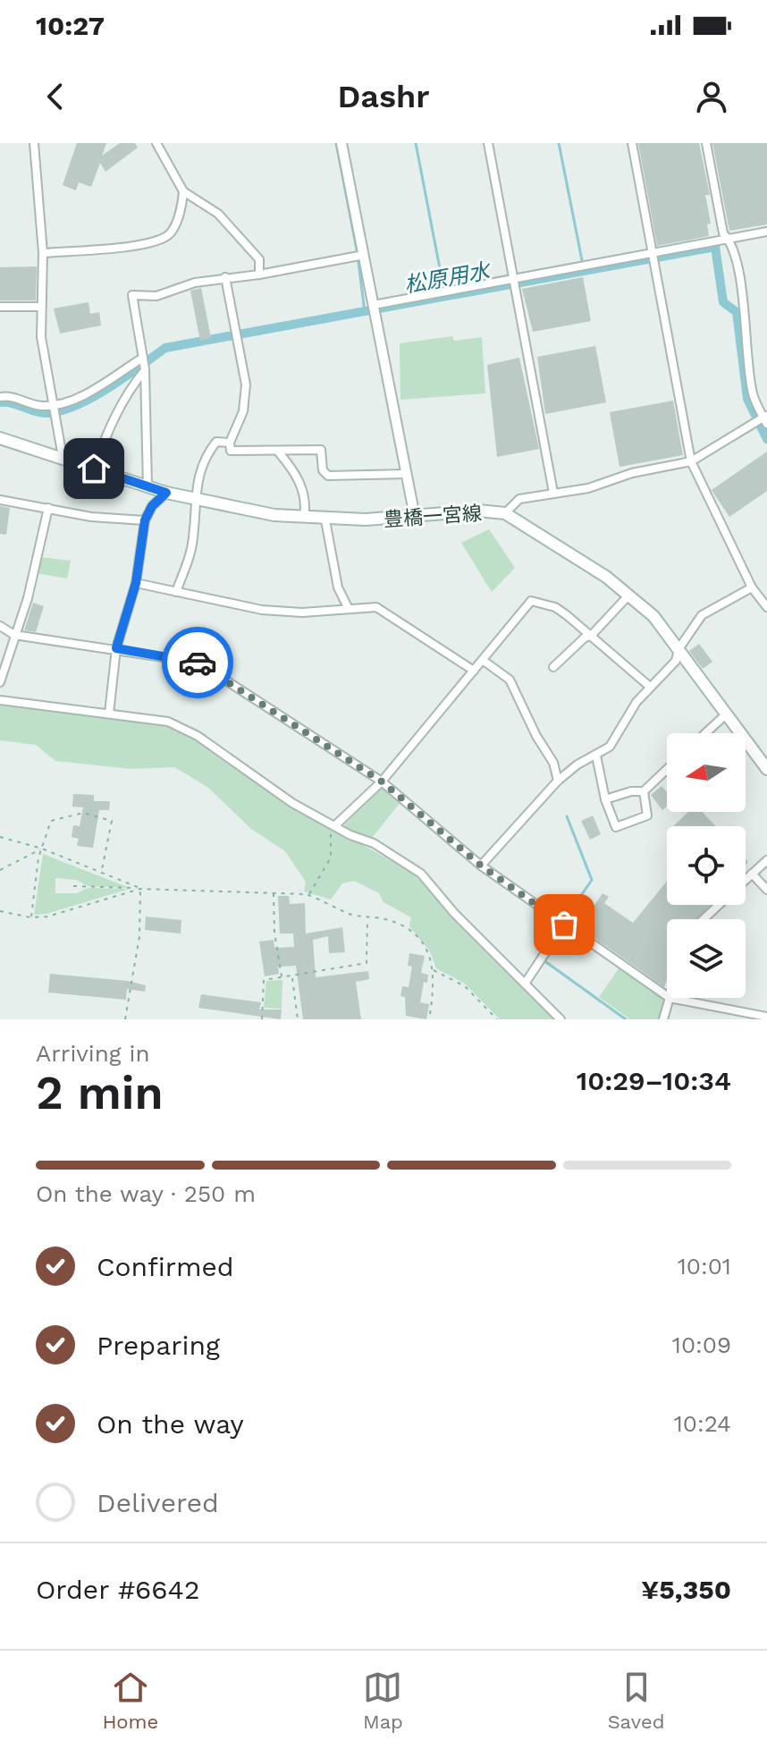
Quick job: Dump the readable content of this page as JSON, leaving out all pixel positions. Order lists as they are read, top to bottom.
{
  "streets": {
    "main road": ["豊橋一宮線"]
  },
  "water": ["松原用水"],
  "north": "left",
  "page": {
    "status": "10:27",
    "header": "Dashr",
    "heading": ["2 min", "Arriving in", "10:29–10:34"],
    "panel": ["Order #6642", "¥5,350"],
    "bar": "On the way · 250 m",
    "list": [
      ["Confirmed", "10:01"],
      ["Preparing", "10:09"],
      ["On the way", "10:24"],
      "Delivered"
    ],
    "tabs": ["Home", "Map", "Saved"]
  }
}
